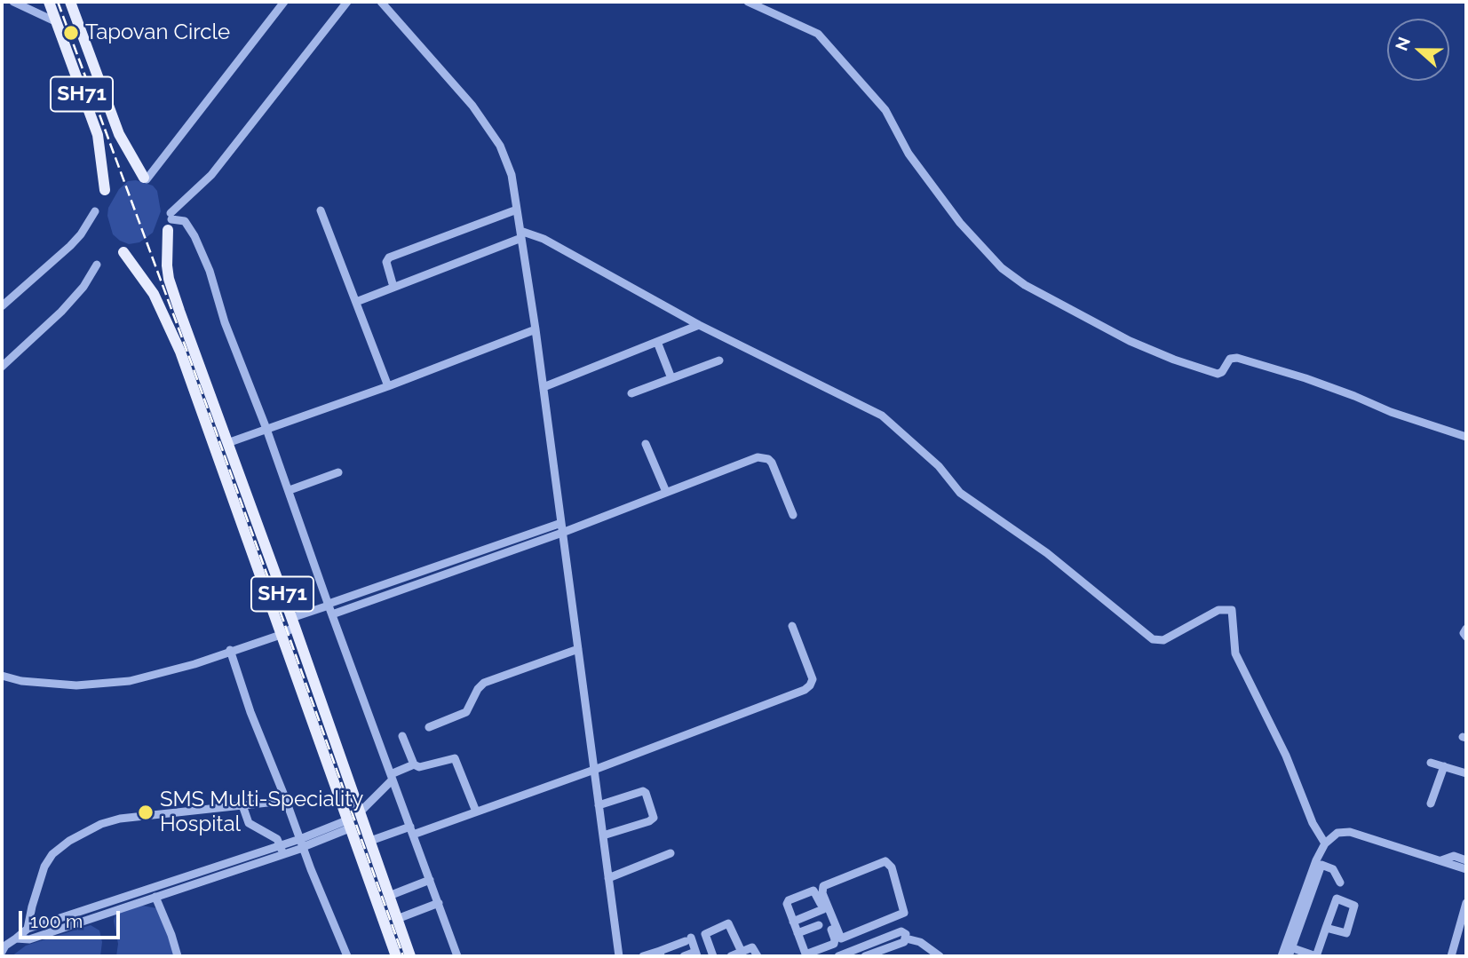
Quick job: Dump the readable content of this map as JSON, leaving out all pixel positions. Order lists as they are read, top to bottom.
{
  "streets": {
    "main road": ["SH71"]
  },
  "places": ["Tapovan Circle", "SMS Multi-Speciality Hospital"],
  "scale_bar": "100 m",
  "north": "left"
}
